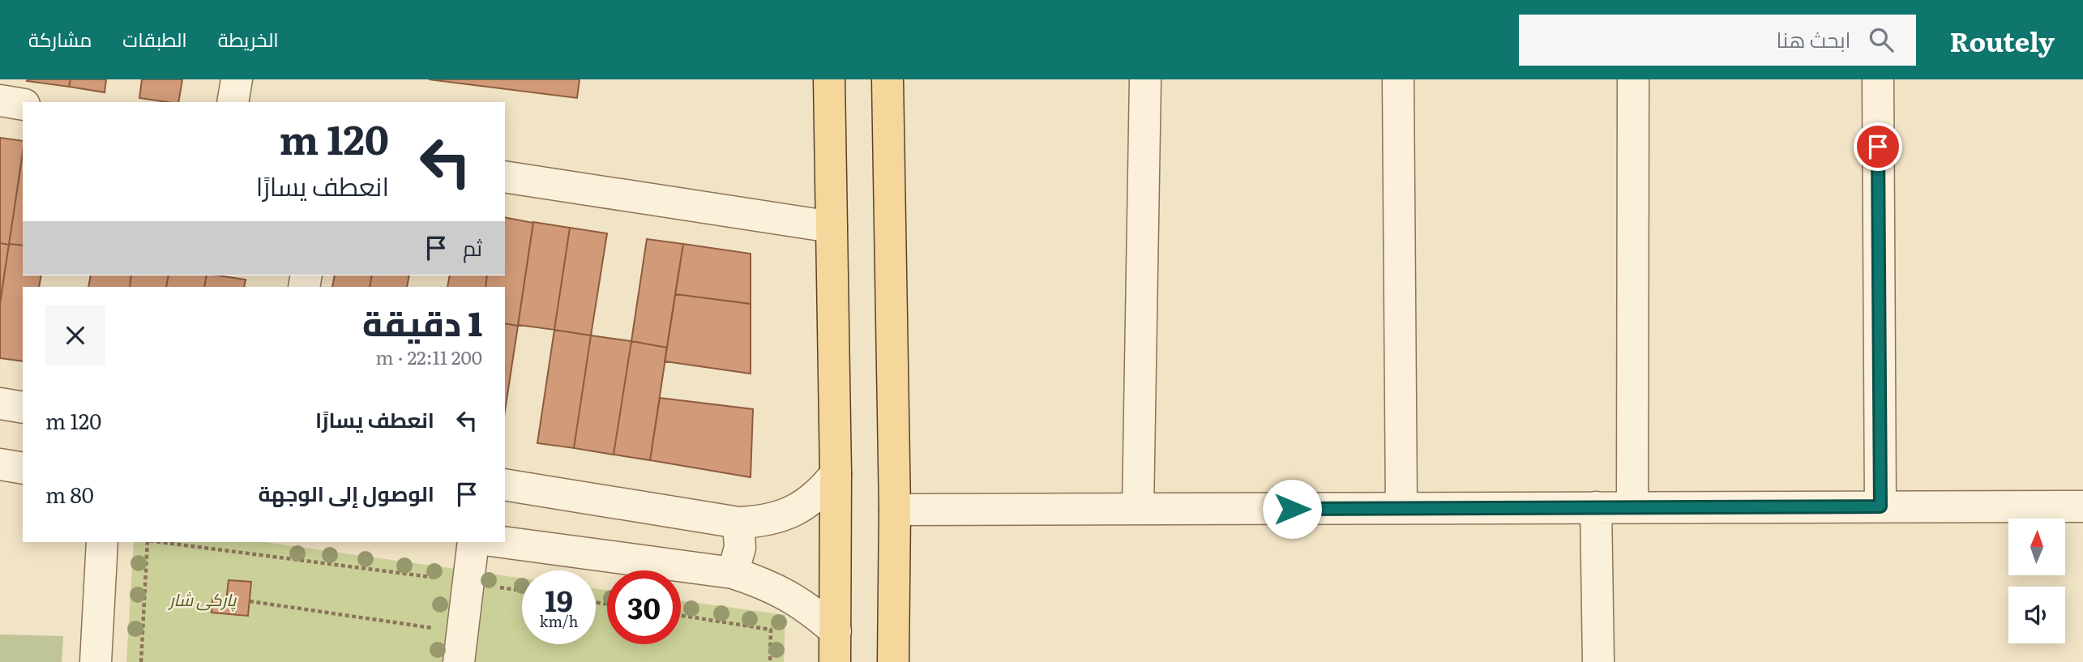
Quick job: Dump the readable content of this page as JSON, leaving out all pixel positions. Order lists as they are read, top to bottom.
{
  "parks": ["پارکی شار"],
  "north": "top",
  "page": {
    "header": "Routely",
    "search": "ابحث هنا",
    "nav": ["الخريطة", "الطبقات", "مشاركة"],
    "turn": ["120 m", "انعطف يسارًا"],
    "then": "ثم",
    "heading": ["1 دقيقة", "200 m · 22:11"],
    "list": [
      {
        "name": "انعطف يسارًا",
        "value": "120 m"
      },
      {
        "name": "الوصول إلى الوجهة",
        "value": "80 m"
      }
    ],
    "speed": "19 km/h",
    "limit": "30"
  }
}
